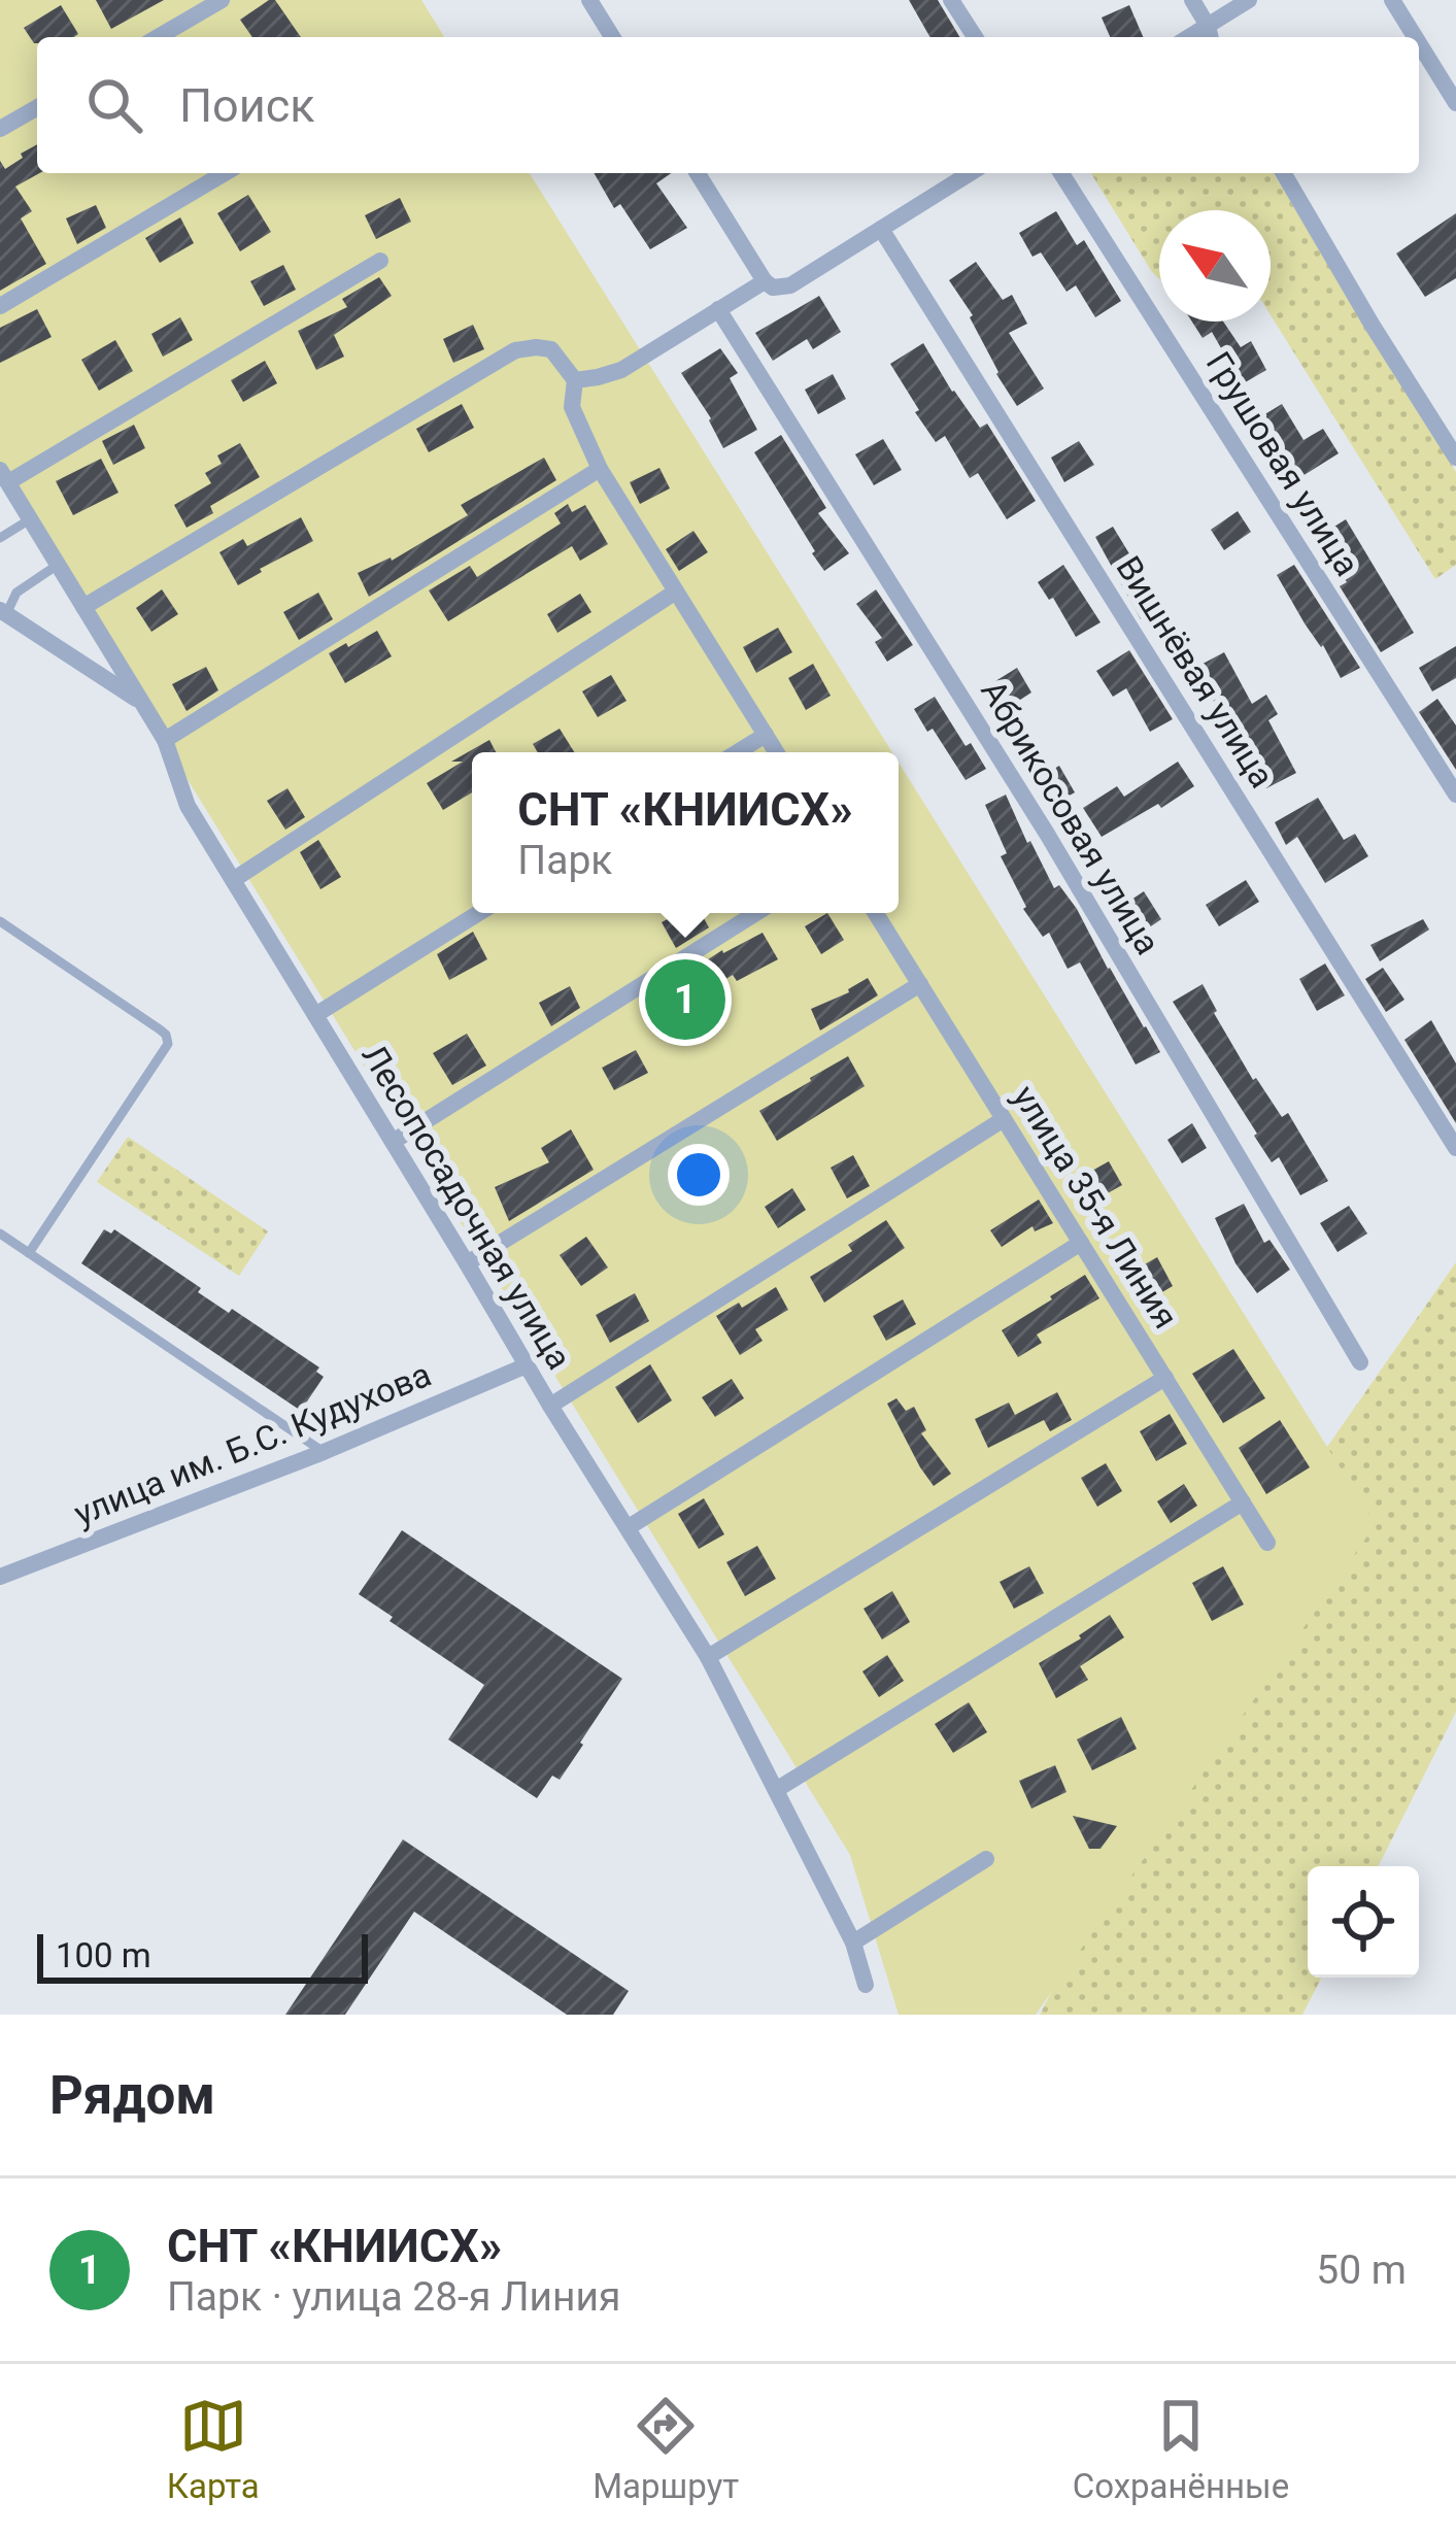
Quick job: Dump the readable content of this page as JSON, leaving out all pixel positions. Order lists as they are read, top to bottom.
{
  "streets": {
    "street": [
      "Грушовая улица",
      "Вишнёвая улица",
      "Абрикосовая улица",
      "Лесопосадочная улица",
      "улица 35-я Линия",
      "улица им. Б.С. Кудухова"
    ]
  },
  "crossings": [
    ["Лесопосадочная улица", "улица им. Б.С. Кудухова"]
  ],
  "scale_bar": "100 m",
  "north": "top left",
  "page": {
    "search": "Поиск",
    "popup": ["СНТ «КНИИСХ»", "Парк"],
    "pins": "1",
    "scale": "100 m",
    "heading": "Рядом",
    "list": [
      {
        "mark": "1",
        "name": "СНТ «КНИИСХ»",
        "note": "Парк · улица 28-я Линия",
        "value": "50 m"
      }
    ],
    "nav": ["Карта", "Маршрут", "Сохранённые"]
  }
}
